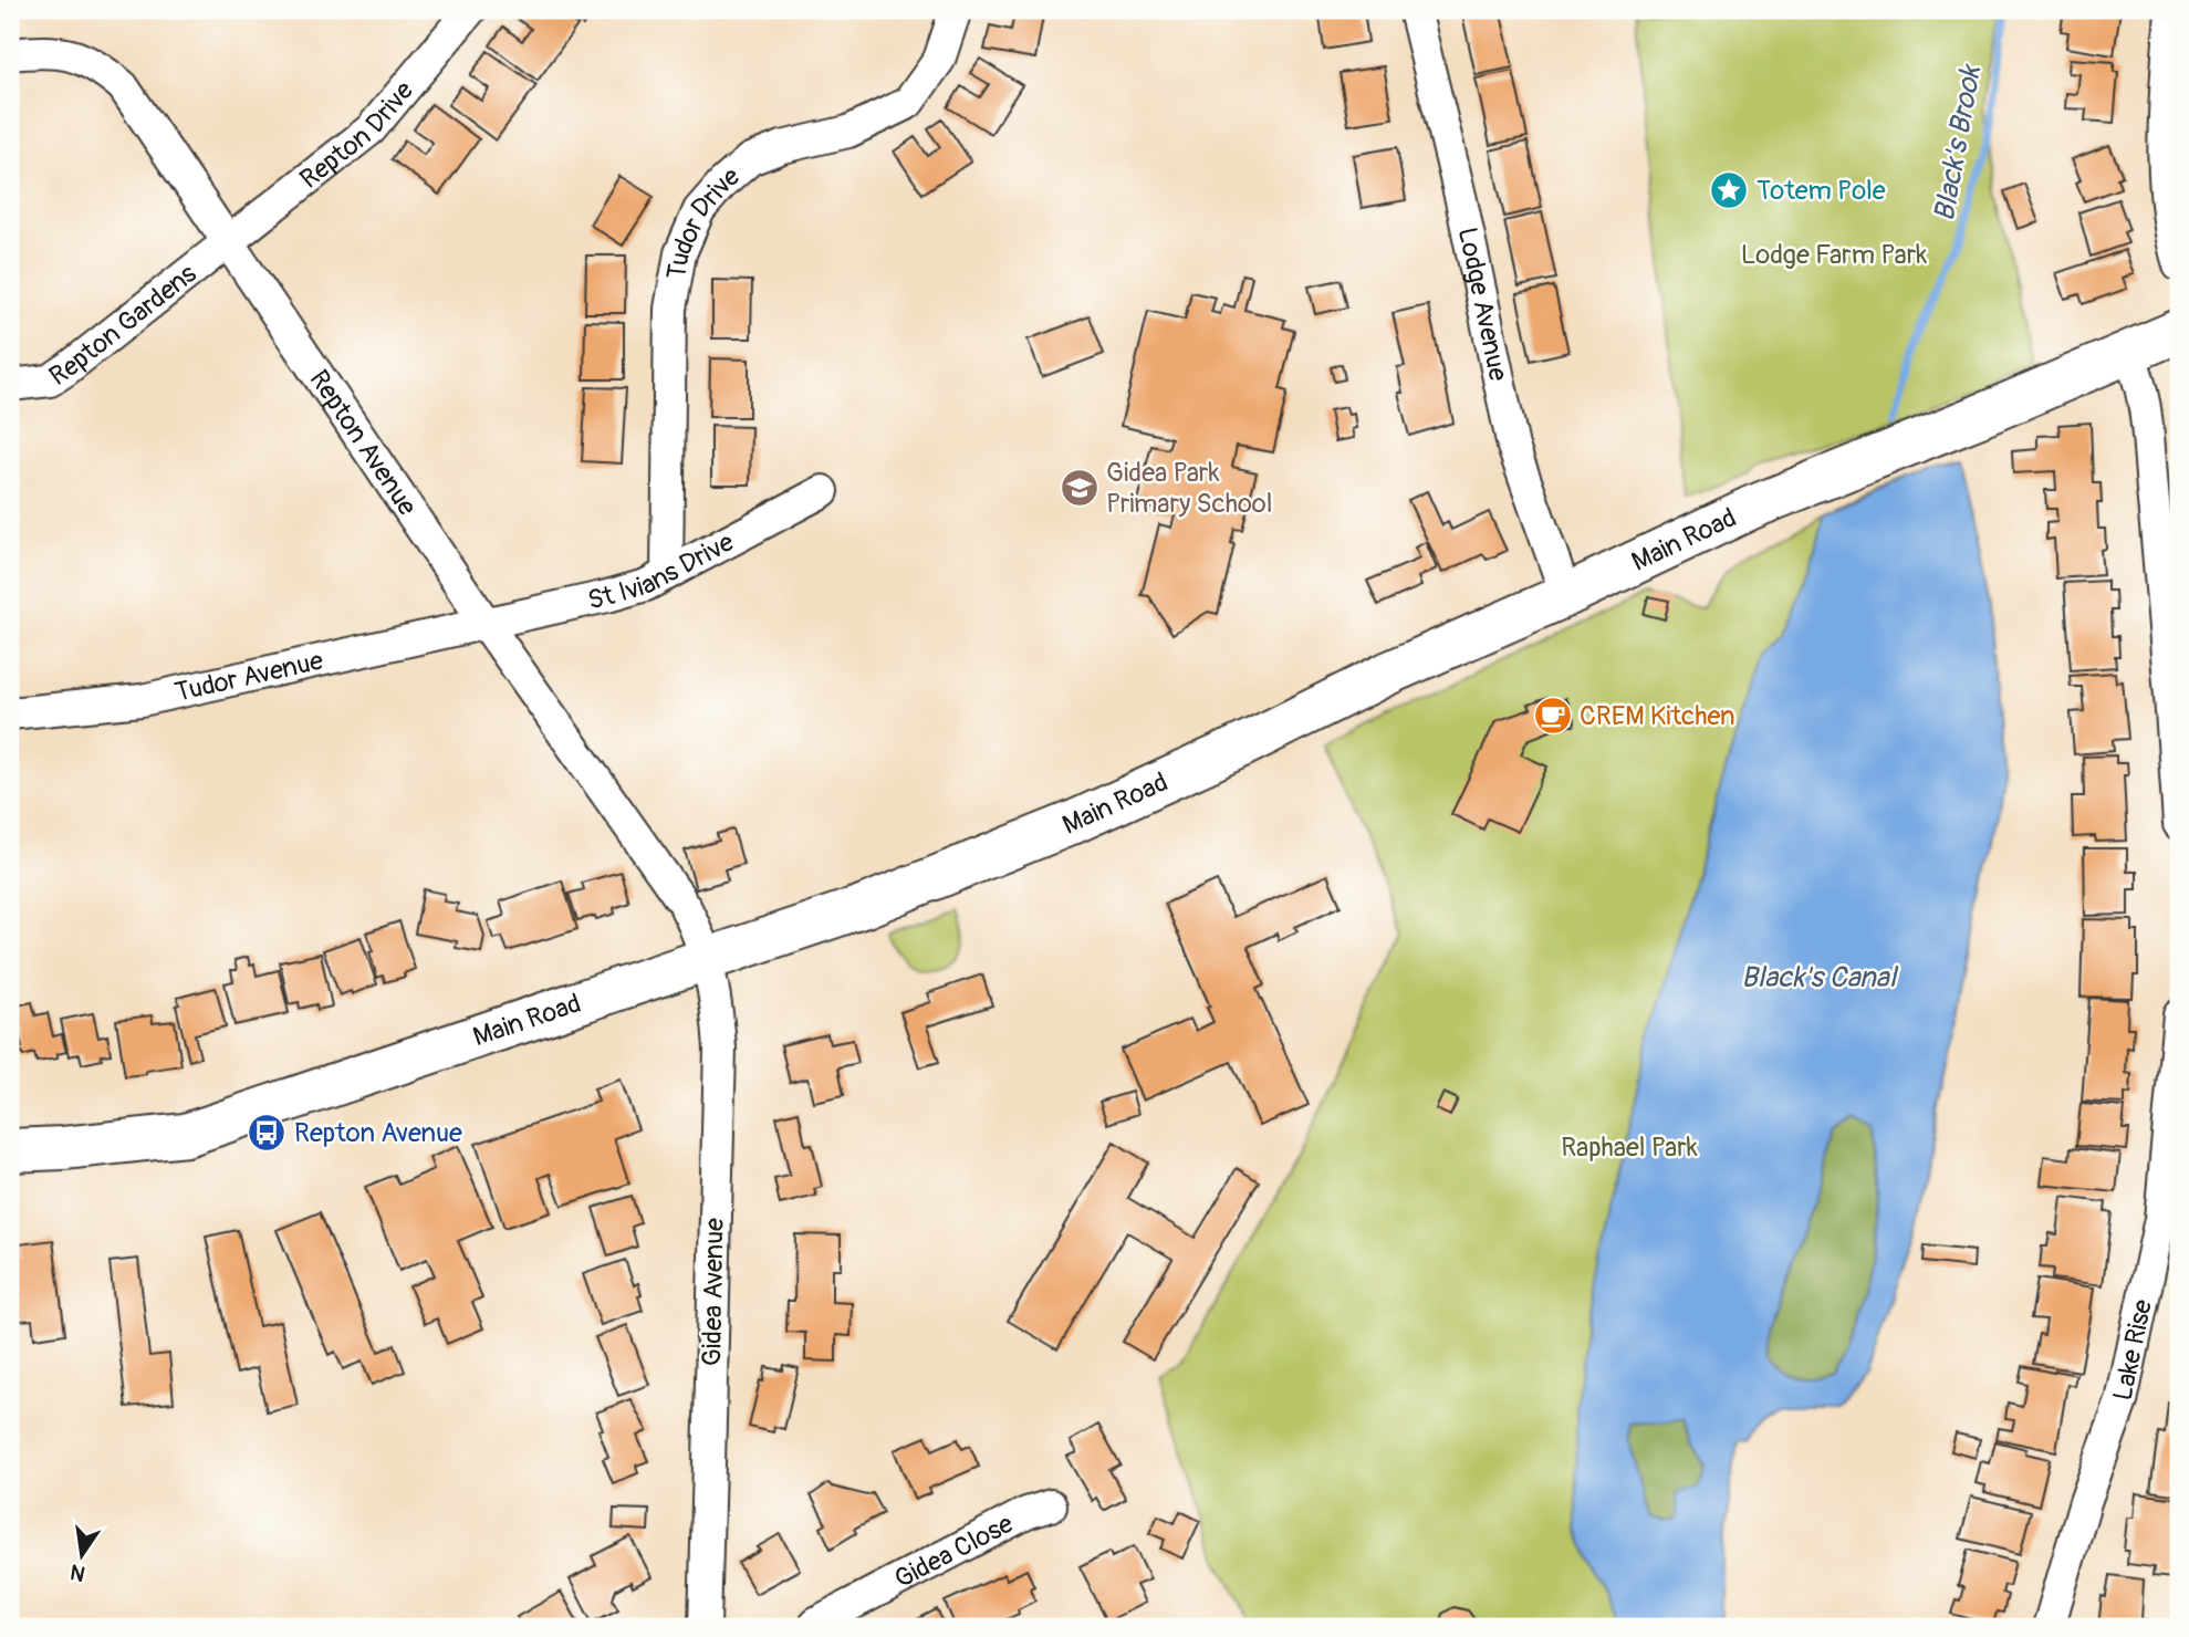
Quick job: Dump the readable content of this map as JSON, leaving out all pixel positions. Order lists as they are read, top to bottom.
{
  "streets": {
    "main road": ["Main Road"],
    "street": [
      "Repton Drive",
      "Tudor Drive",
      "Lodge Avenue",
      "Repton Gardens",
      "Repton Avenue",
      "St Ivians Drive",
      "Tudor Avenue",
      "Gidea Avenue",
      "Lake Rise",
      "Gidea Close"
    ]
  },
  "crossings": [
    ["Repton Drive", "Repton Gardens"],
    ["Repton Drive", "Repton Avenue"],
    ["Tudor Drive", "St Ivians Drive"],
    ["Lodge Avenue", "Main Road"],
    ["Repton Gardens", "Repton Avenue"],
    ["Repton Avenue", "Main Road"],
    ["Repton Avenue", "St Ivians Drive"],
    ["Repton Avenue", "Tudor Avenue"],
    ["Repton Avenue", "Gidea Avenue"],
    ["Main Road", "Gidea Avenue"],
    ["St Ivians Drive", "Tudor Avenue"]
  ],
  "water": ["Black's Brook", "Black's Canal"],
  "parks": ["Lodge Farm Park", "Raphael Park"],
  "places": {
    "place": ["Totem Pole"],
    "school or university": ["Gidea Park Primary School"],
    "cafe": ["CREM Kitchen"],
    "bus stop": ["Repton Avenue"]
  },
  "north": "bottom"
}
